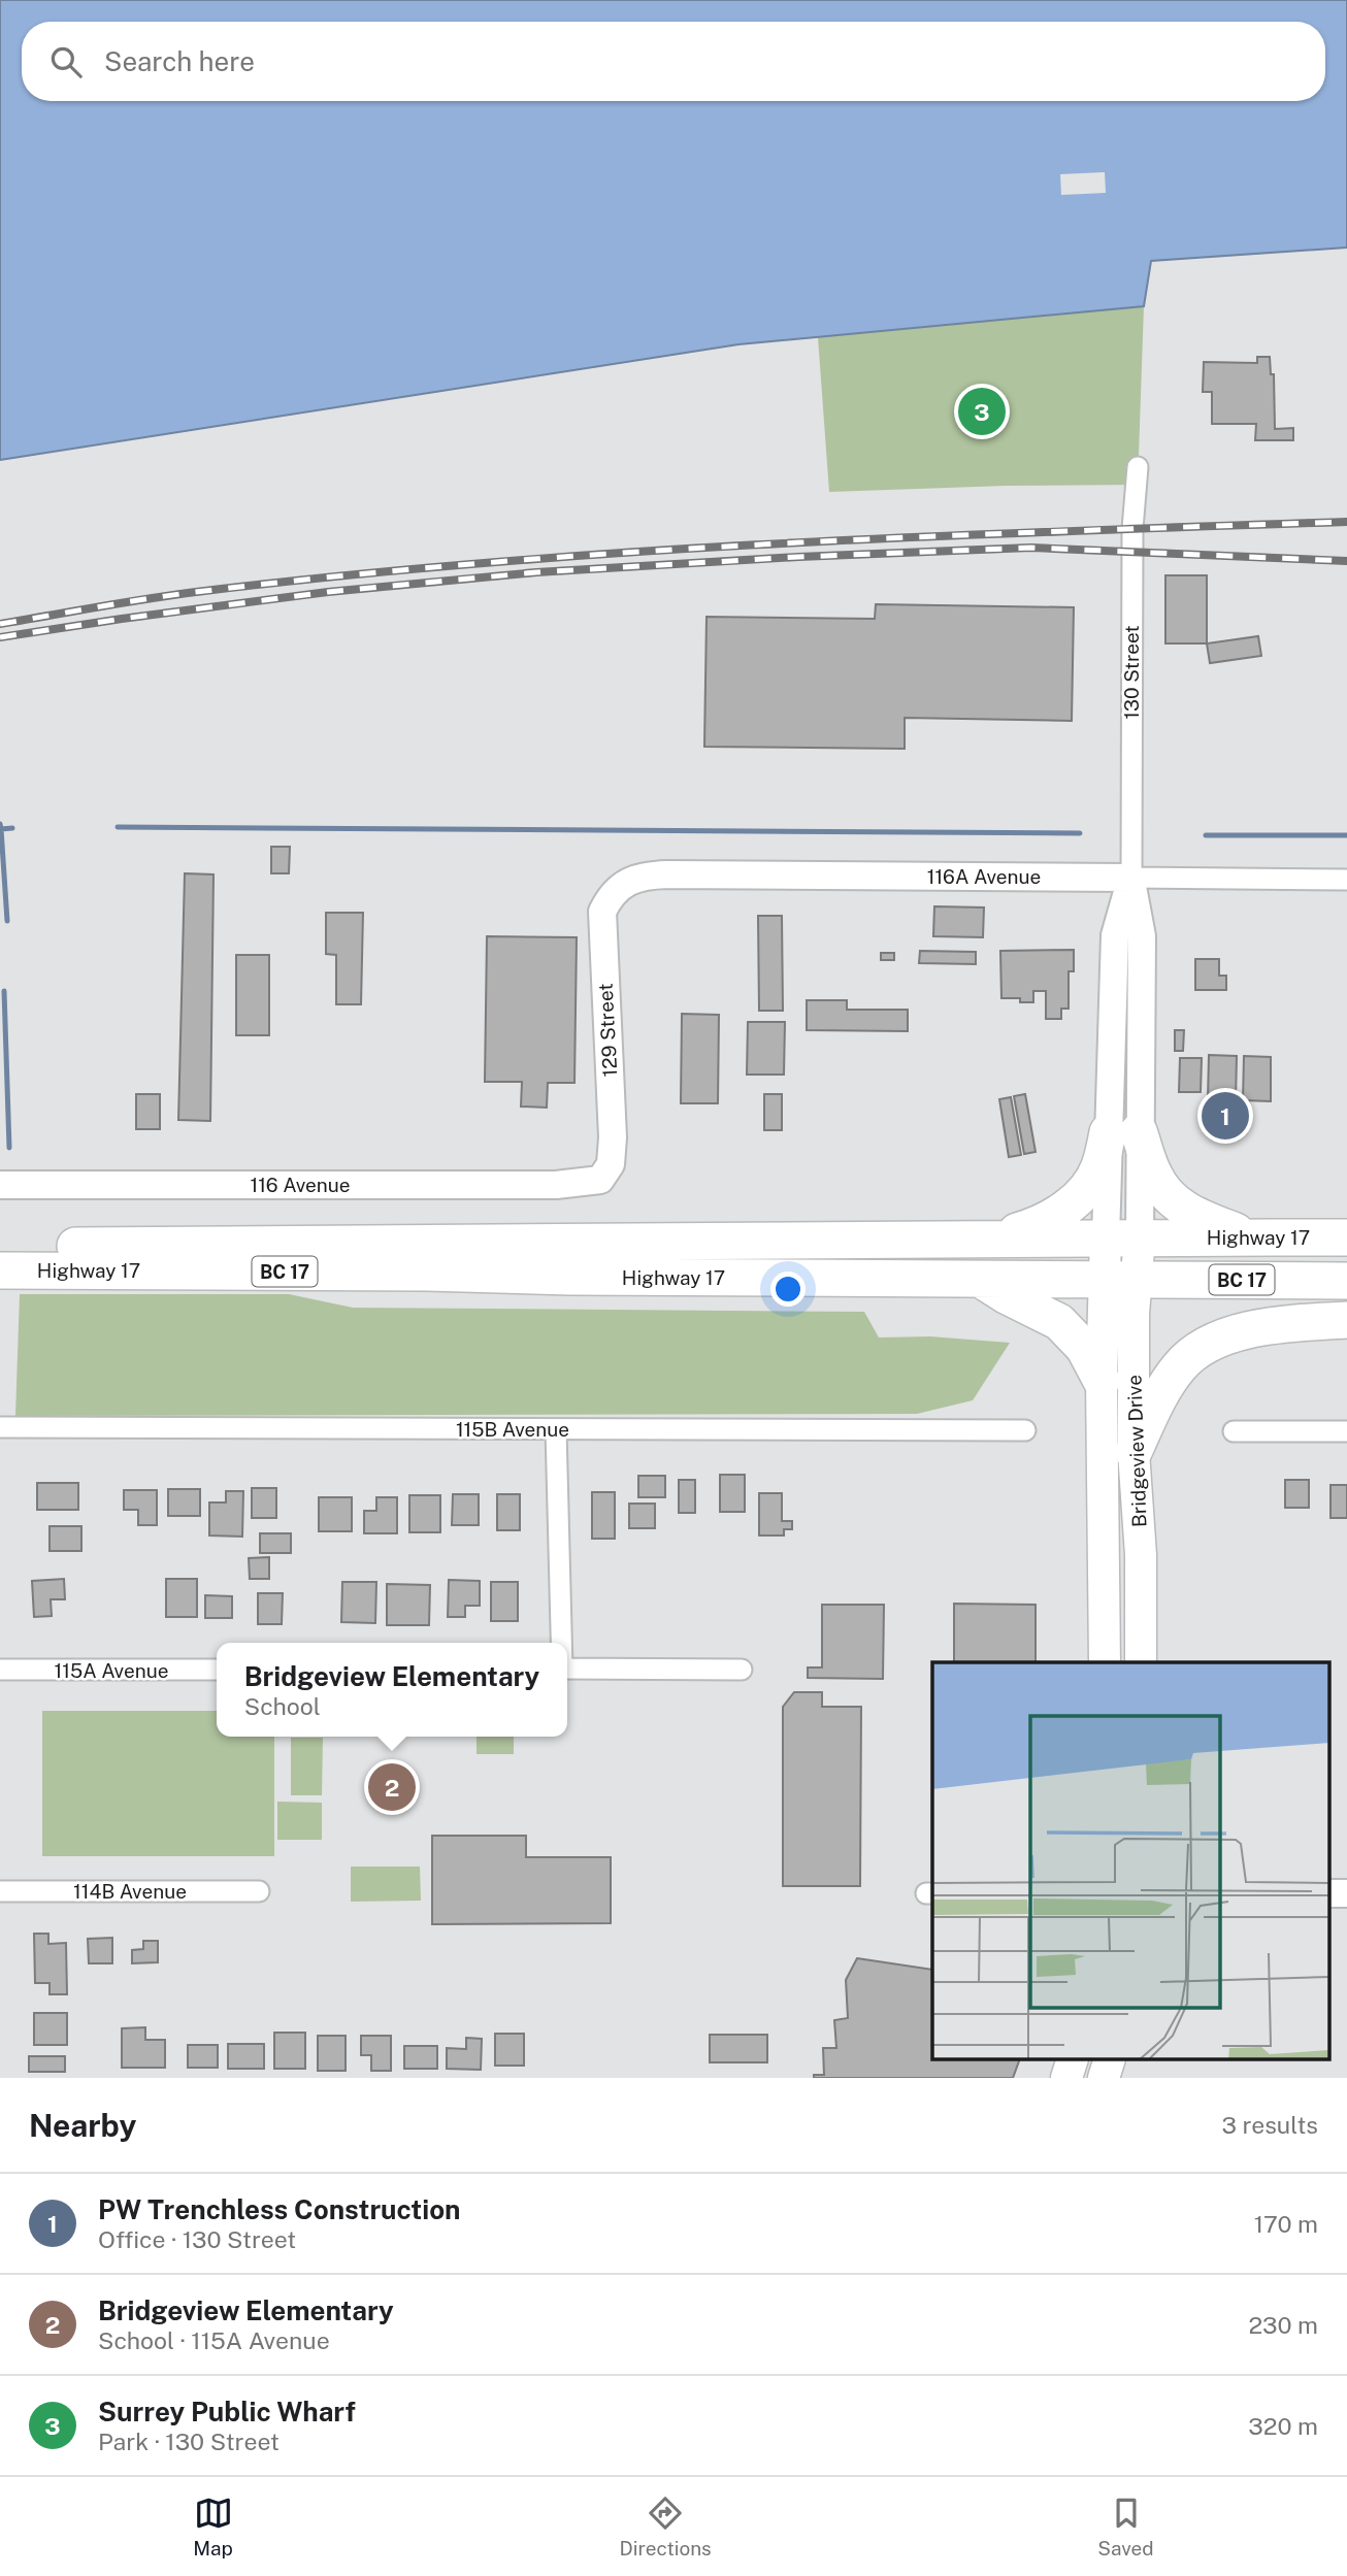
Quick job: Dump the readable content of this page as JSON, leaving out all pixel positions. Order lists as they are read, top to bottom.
{
  "streets": {
    "highway": ["Highway 17", "BC 17"],
    "main road": ["Bridgeview Drive"],
    "street": [
      "130 Street",
      "116A Avenue",
      "129 Street",
      "116 Avenue",
      "115B Avenue",
      "115A Avenue",
      "114B Avenue"
    ]
  },
  "crossings": [
    ["130 Street", "116A Avenue"],
    ["130 Street", "Highway 17"],
    ["130 Street", "Bridgeview Drive"],
    ["116A Avenue", "129 Street"],
    ["129 Street", "116 Avenue"],
    ["Highway 17", "Bridgeview Drive"]
  ],
  "page": {
    "search": "Search here",
    "pins": ["3", "1", "2"],
    "popup": ["Bridgeview Elementary", "School"],
    "heading": ["Nearby", "3 results"],
    "list": [
      {
        "mark": "1",
        "name": "PW Trenchless Construction",
        "note": "Office · 130 Street",
        "value": "170 m"
      },
      {
        "mark": "2",
        "name": "Bridgeview Elementary",
        "note": "School · 115A Avenue",
        "value": "230 m"
      },
      {
        "mark": "3",
        "name": "Surrey Public Wharf",
        "note": "Park · 130 Street",
        "value": "320 m"
      }
    ],
    "nav": ["Map", "Directions", "Saved"]
  }
}
